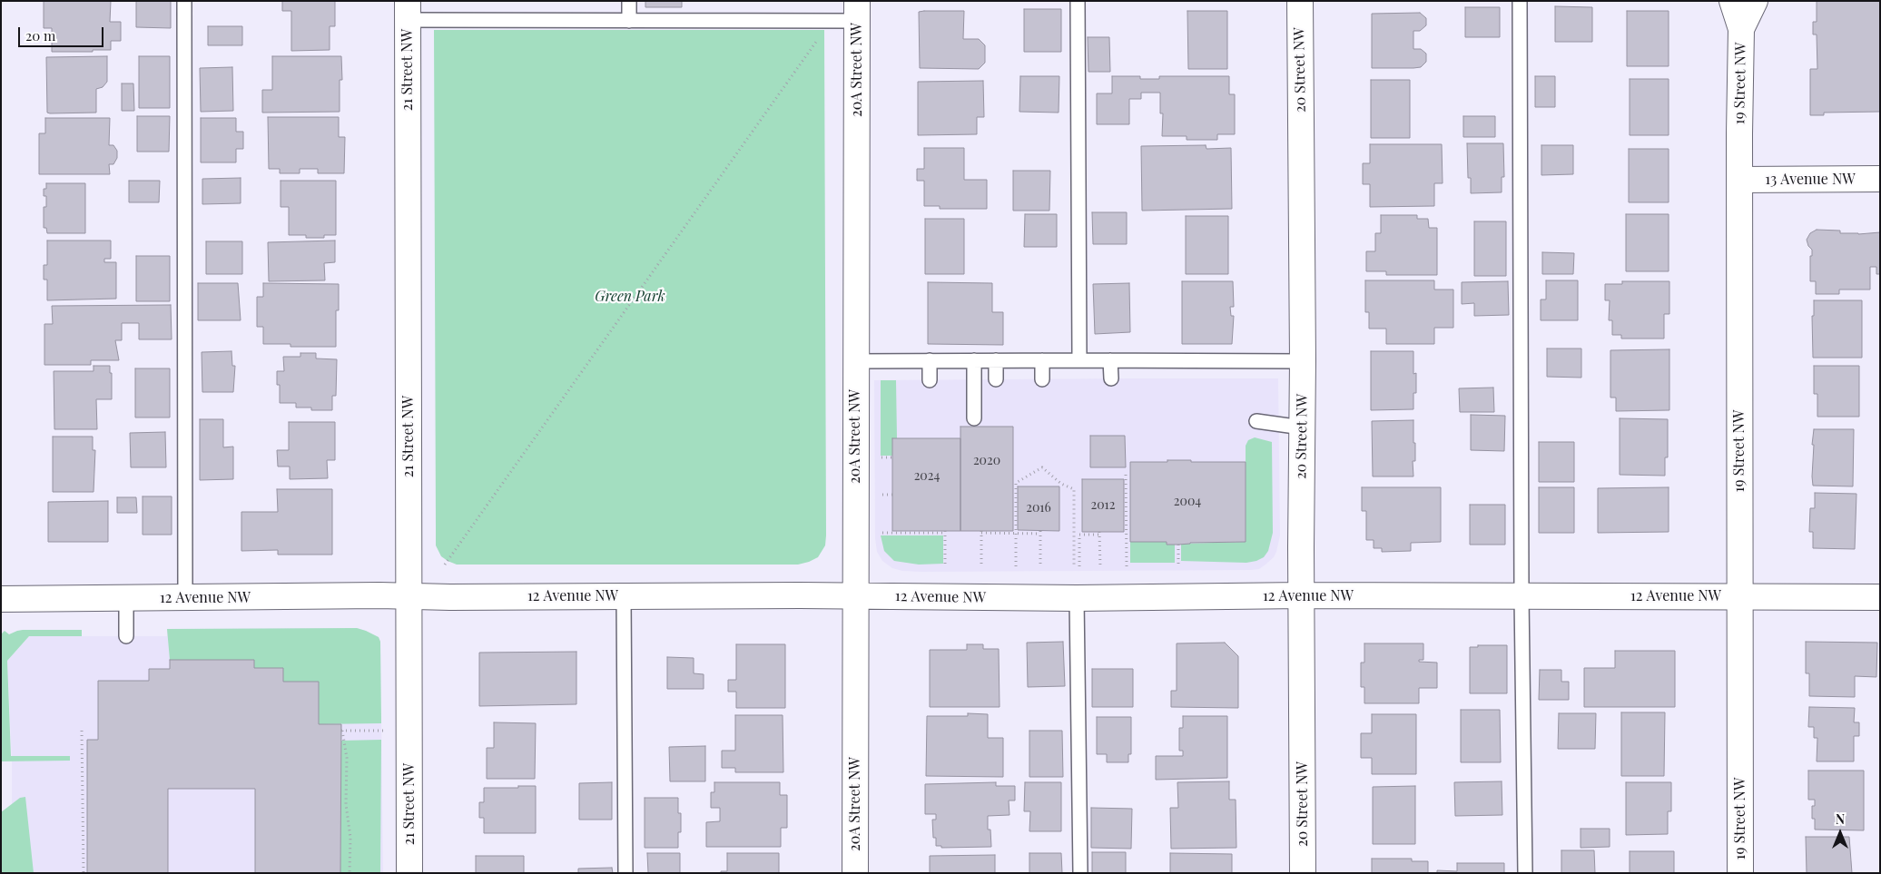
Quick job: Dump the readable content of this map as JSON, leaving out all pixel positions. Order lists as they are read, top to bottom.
{
  "streets": {
    "street": [
      "21 Street NW",
      "20A Street NW",
      "20 Street NW",
      "19 Street NW",
      "13 Avenue NW",
      "12 Avenue NW"
    ]
  },
  "crossings": [
    ["21 Street NW", "12 Avenue NW"],
    ["20A Street NW", "12 Avenue NW"],
    ["20 Street NW", "12 Avenue NW"],
    ["19 Street NW", "13 Avenue NW"],
    ["19 Street NW", "12 Avenue NW"]
  ],
  "parks": ["Green Park"],
  "house_numbers": [
    "2020",
    "2024",
    "2004",
    "2012",
    "2016"
  ],
  "scale_bar": "20 m",
  "north": "top"
}
